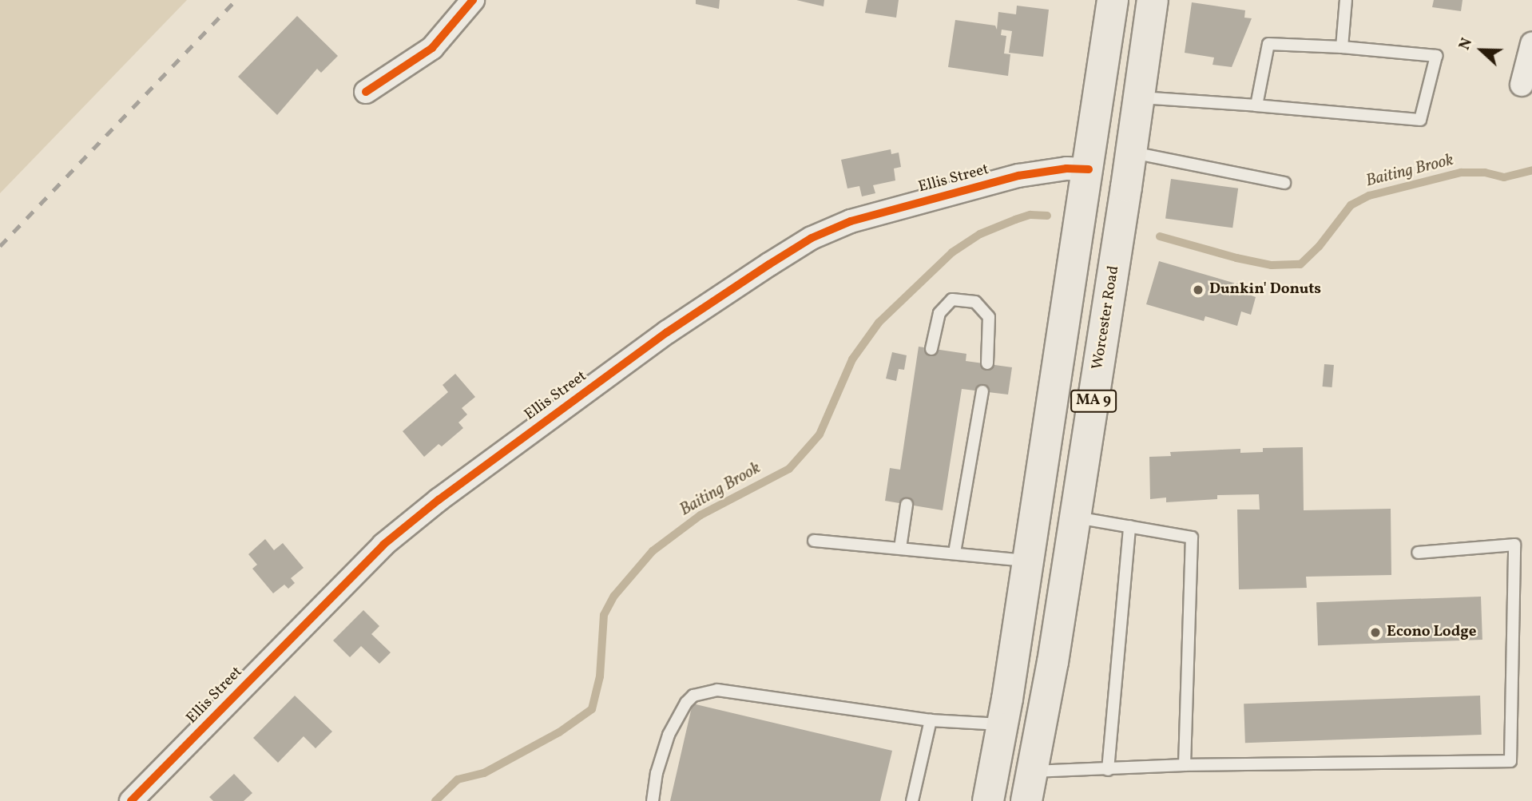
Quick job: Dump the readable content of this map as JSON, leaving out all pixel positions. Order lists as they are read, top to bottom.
{
  "streets": {
    "highway": ["Worcester Road", "MA 9"],
    "street": ["Ellis Street"]
  },
  "crossings": [
    ["Ellis Street", "MA 9"]
  ],
  "water": ["Baiting Brook"],
  "places": ["Dunkin' Donuts", "Econo Lodge"],
  "north": "left"
}
